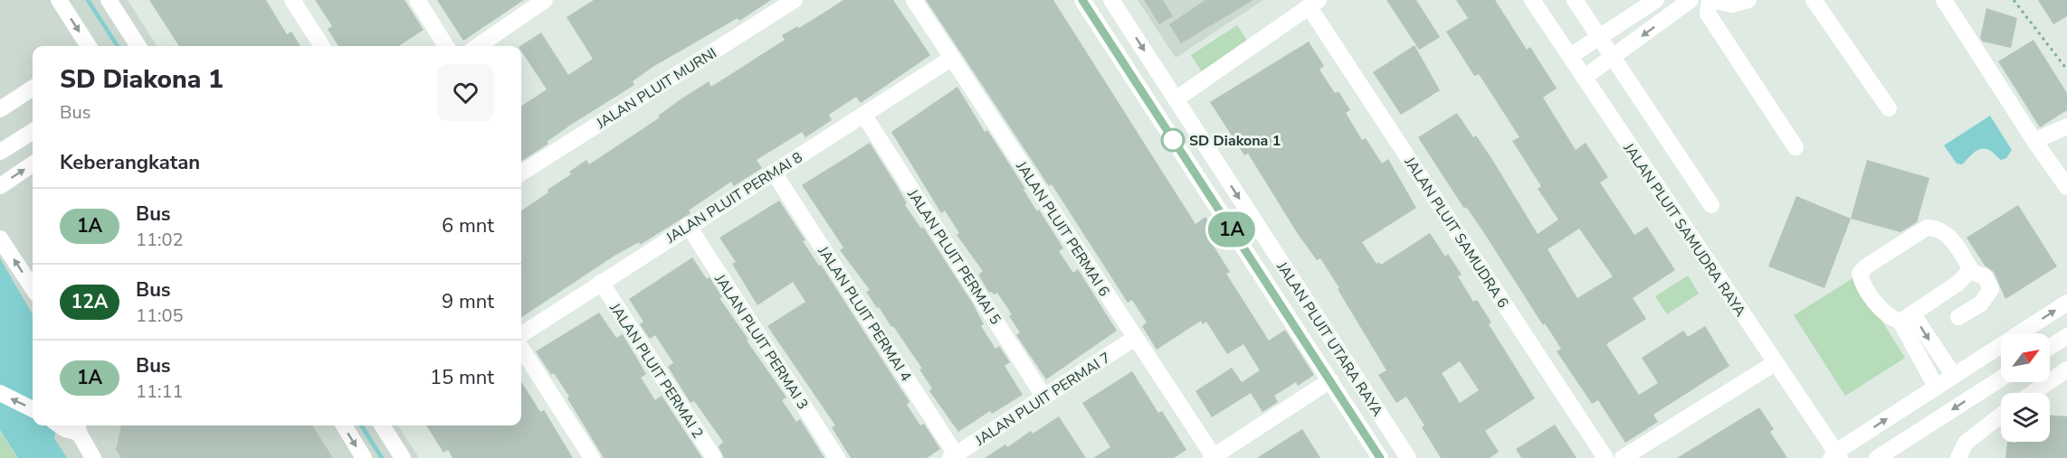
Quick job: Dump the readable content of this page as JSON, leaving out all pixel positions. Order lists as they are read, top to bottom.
{
  "streets": {
    "street": [
      "JALAN PLUIT MURNI",
      "JALAN PLUIT PERMAI 8",
      "JALAN PLUIT PERMAI 6",
      "JALAN PLUIT SAMUDRA RAYA",
      "JALAN PLUIT SAMUDRA 6",
      "JALAN PLUIT PERMAI 5",
      "JALAN PLUIT PERMAI 4",
      "JALAN PLUIT UTARA RAYA",
      "JALAN PLUIT PERMAI 3",
      "JALAN PLUIT PERMAI 2",
      "JALAN PLUIT PERMAI 7"
    ]
  },
  "crossings": [
    ["JALAN PLUIT PERMAI 8", "JALAN PLUIT PERMAI 6"],
    ["JALAN PLUIT PERMAI 8", "JALAN PLUIT PERMAI 5"],
    ["JALAN PLUIT PERMAI 8", "JALAN PLUIT PERMAI 4"],
    ["JALAN PLUIT PERMAI 8", "JALAN PLUIT PERMAI 3"],
    ["JALAN PLUIT PERMAI 8", "JALAN PLUIT PERMAI 2"],
    ["JALAN PLUIT PERMAI 6", "JALAN PLUIT PERMAI 7"],
    ["JALAN PLUIT PERMAI 5", "JALAN PLUIT PERMAI 7"],
    ["JALAN PLUIT PERMAI 4", "JALAN PLUIT PERMAI 7"]
  ],
  "places": ["SD Diakona 1"],
  "lines": ["bus line 1A"],
  "north": "top right",
  "page": {
    "on_map": "1A",
    "heading": [
      ["SD Diakona 1", "Bus"],
      "Keberangkatan"
    ],
    "list": [
      {
        "mark": "1A",
        "name": "Bus",
        "note": "11:02",
        "value": "6 mnt"
      },
      {
        "mark": "12A",
        "name": "Bus",
        "note": "11:05",
        "value": "9 mnt"
      },
      {
        "mark": "1A",
        "name": "Bus",
        "note": "11:11",
        "value": "15 mnt"
      }
    ]
  }
}
